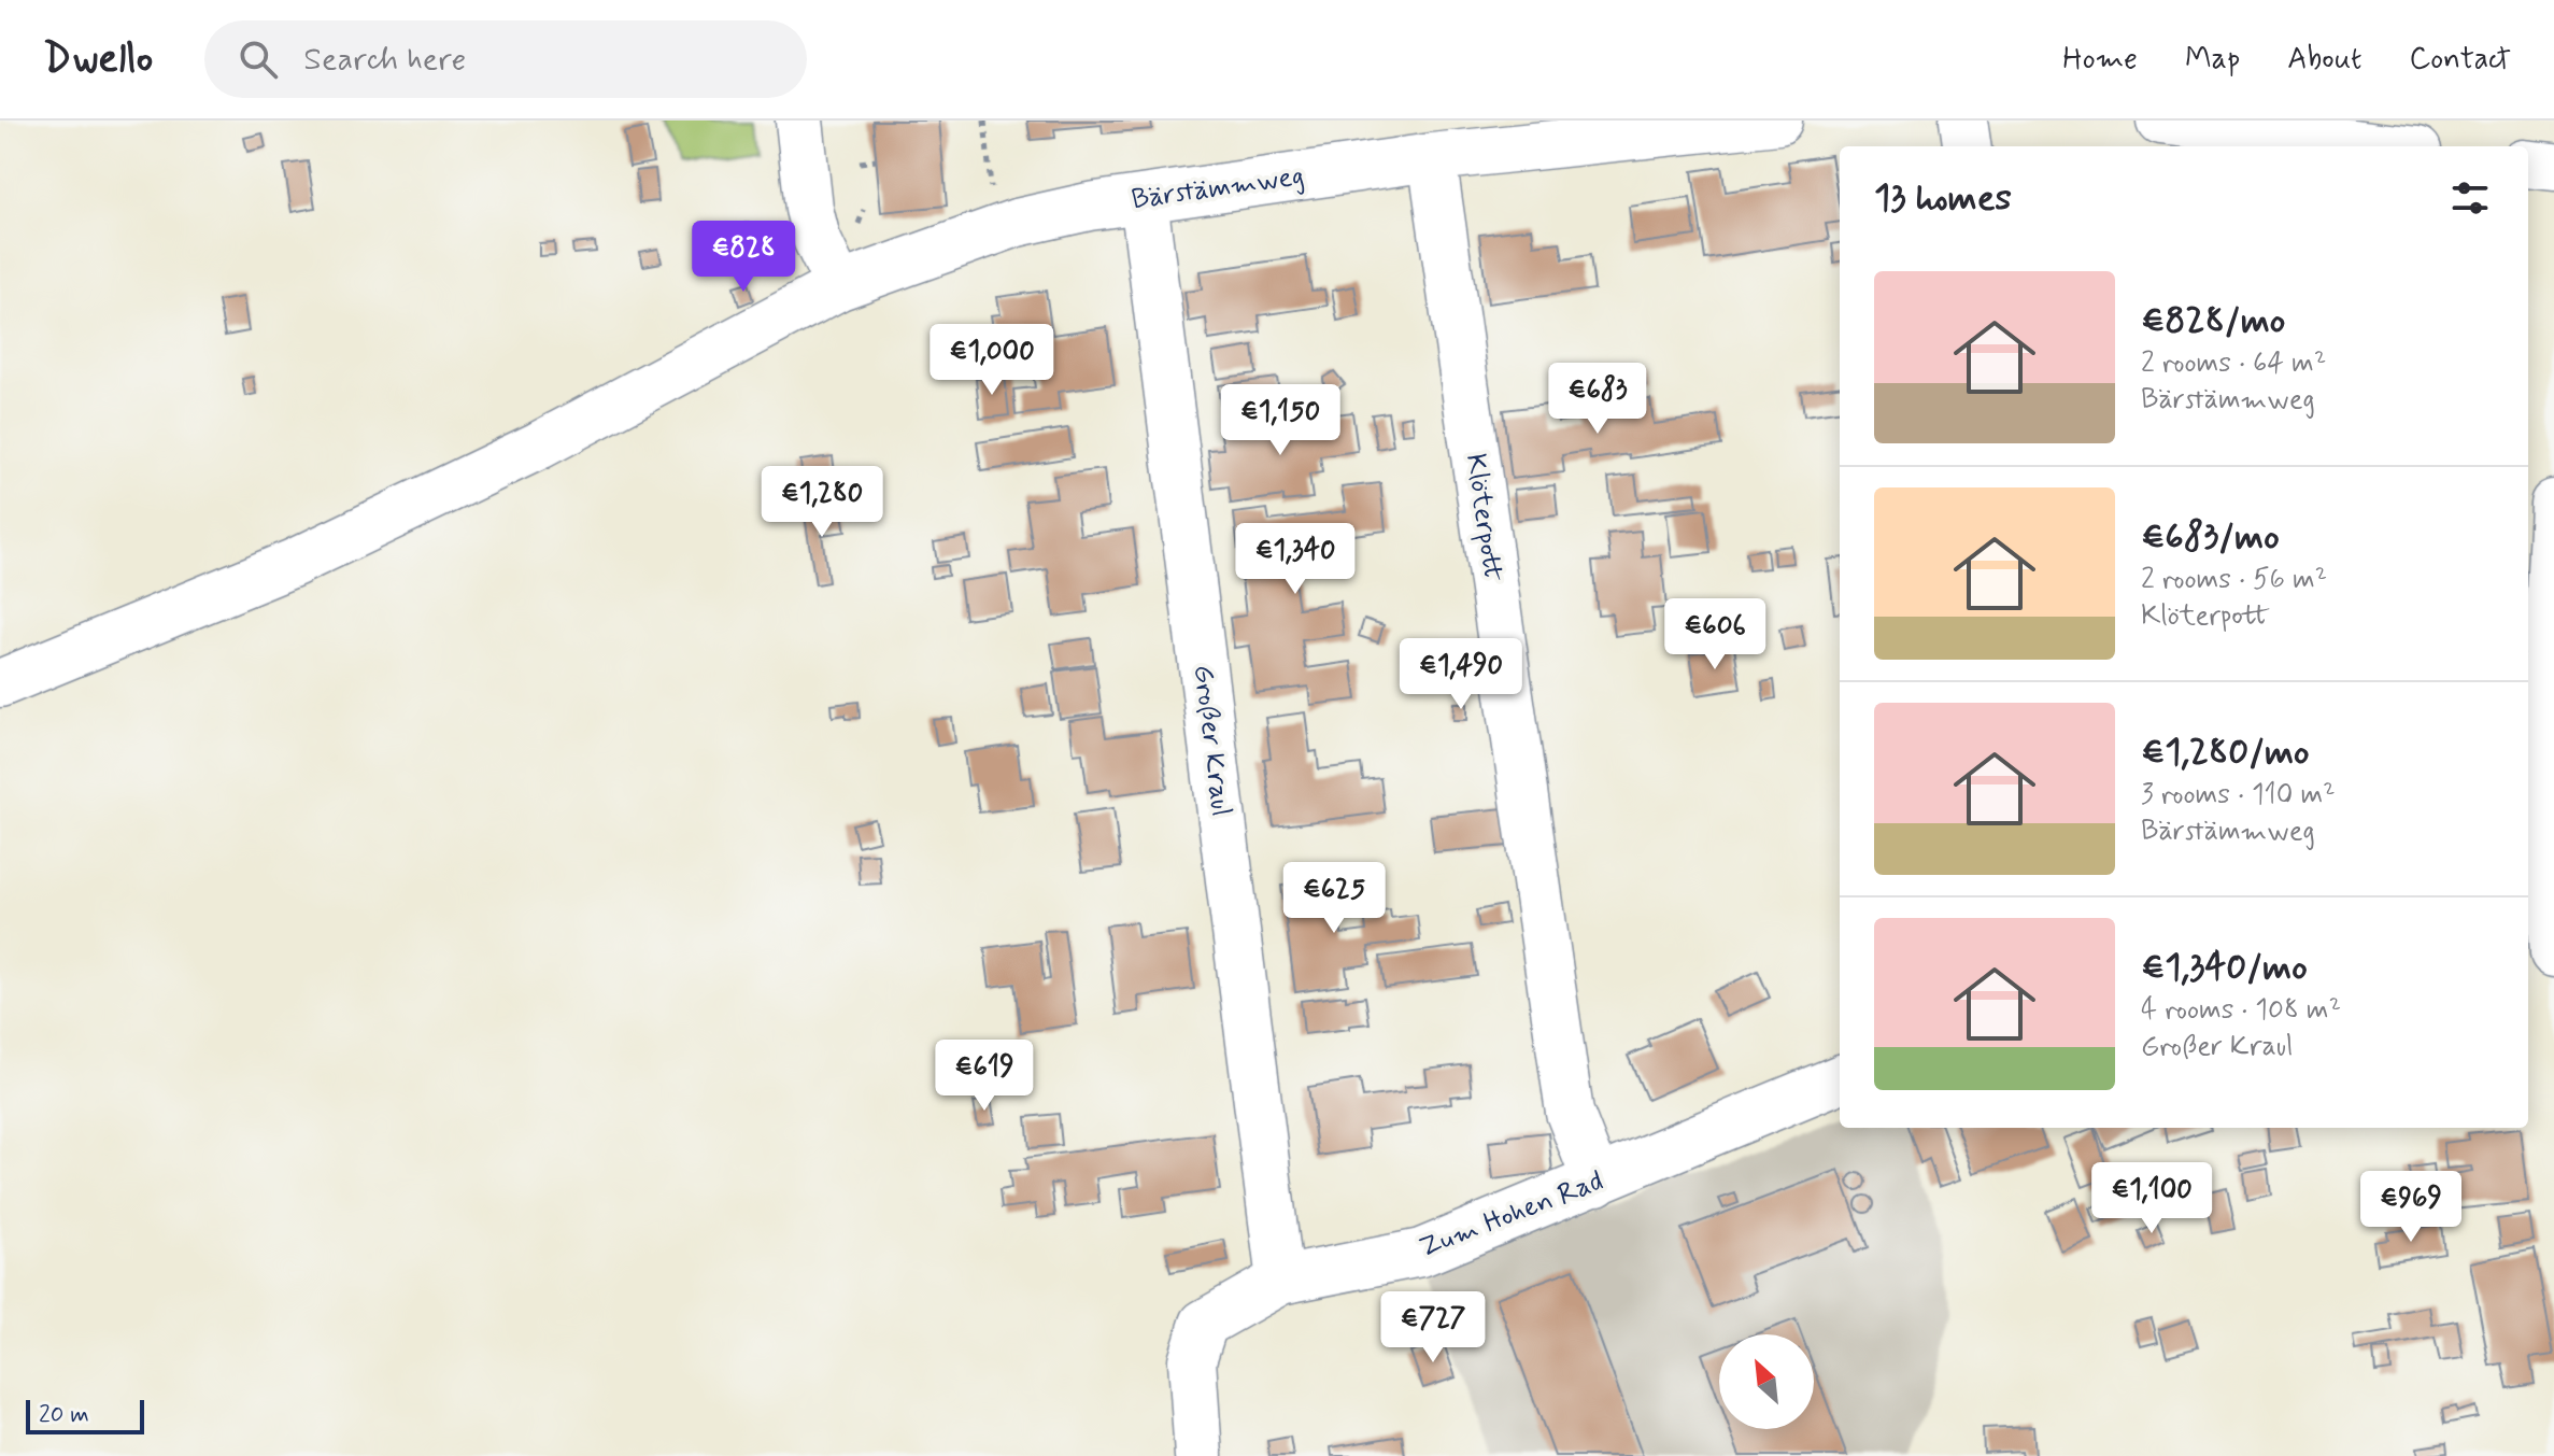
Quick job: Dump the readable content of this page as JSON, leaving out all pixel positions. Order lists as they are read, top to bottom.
{
  "streets": {
    "street": [
      "Bärstämmweg",
      "Klöterpott",
      "Großer Kraul",
      "Zum Hohen Rad"
    ]
  },
  "crossings": [
    ["Bärstämmweg", "Klöterpott"],
    ["Bärstämmweg", "Großer Kraul"],
    ["Klöterpott", "Zum Hohen Rad"],
    ["Großer Kraul", "Zum Hohen Rad"]
  ],
  "scale_bar": "20 m",
  "north": "top left",
  "page": {
    "header": "Dwello",
    "search": "Search here",
    "nav": [
      "Home",
      "Map",
      "About",
      "Contact"
    ],
    "heading": "13 homes",
    "price": [
      "€828",
      "€1,000",
      "€683",
      "€1,150",
      "€1,280",
      "€1,340",
      "€606",
      "€1,490",
      "€625",
      "€619",
      "€1,100",
      "€969",
      "€727"
    ],
    "list": [
      {
        "name": "€828/mo",
        "note": "2 rooms · 64 m² · Bärstämmweg"
      },
      {
        "name": "€683/mo",
        "note": "2 rooms · 56 m² · Klöterpott"
      },
      {
        "name": "€1,280/mo",
        "note": "3 rooms · 110 m² · Bärstämmweg"
      },
      {
        "name": "€1,340/mo",
        "note": "4 rooms · 108 m² · Großer Kraul"
      }
    ],
    "scale": "20 m"
  }
}
